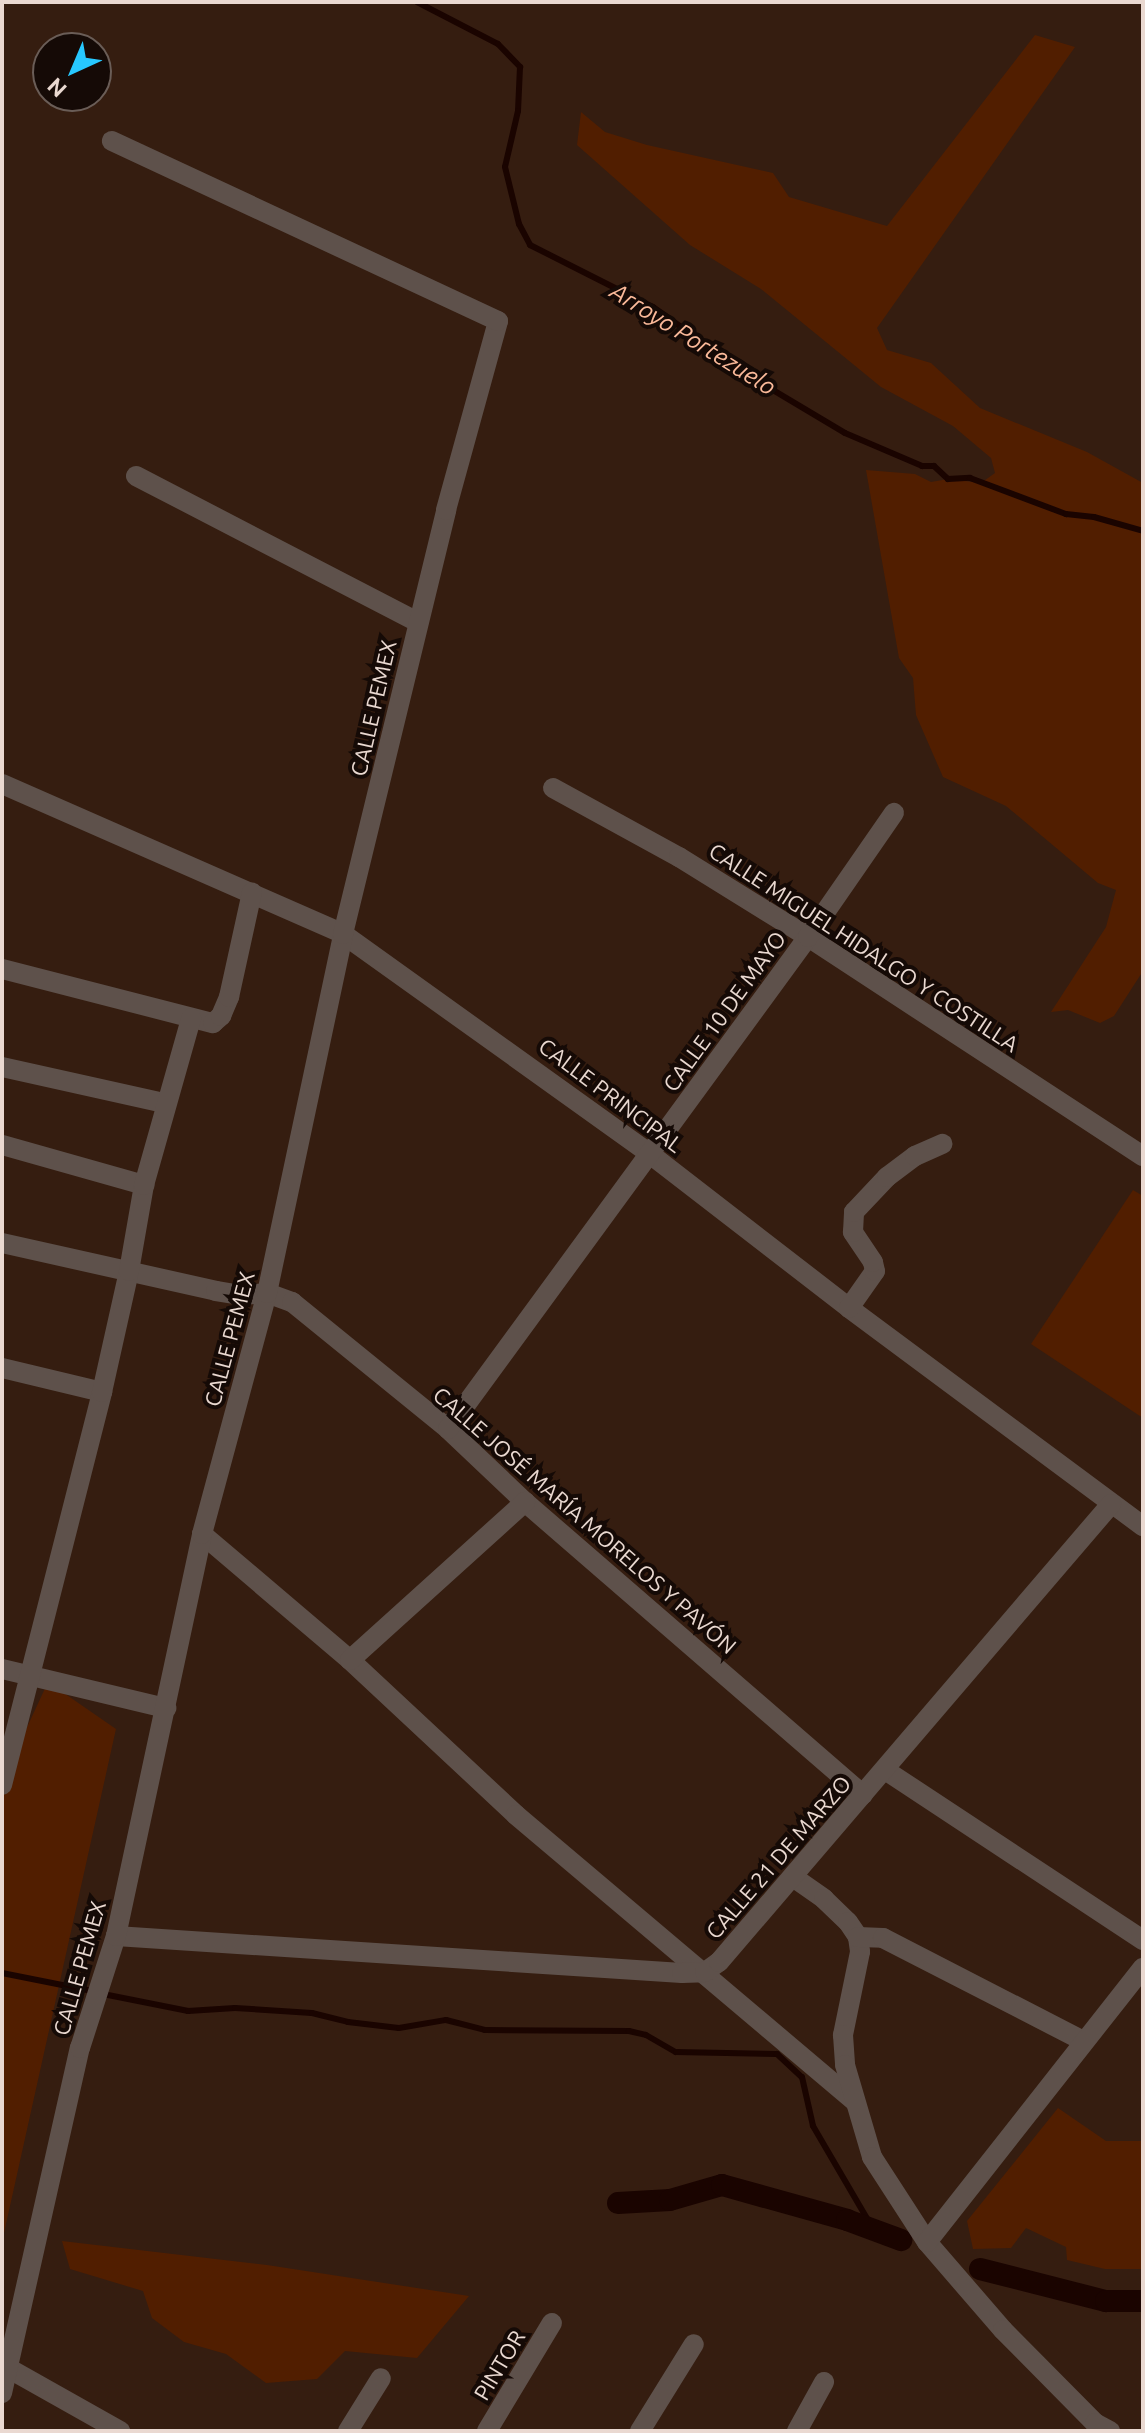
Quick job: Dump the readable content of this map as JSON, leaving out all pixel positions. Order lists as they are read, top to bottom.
{
  "streets": {
    "street": [
      "CALLE PEMEX",
      "CALLE MIGUEL HIDALGO Y COSTILLA",
      "CALLE 10 DE MAYO",
      "CALLE PRINCIPAL",
      "CALLE JOSÉ MARÍA MORELOS Y PAVÓN",
      "CALLE 21 DE MARZO",
      "PINTOR"
    ]
  },
  "crossings": [
    ["CALLE PEMEX", "CALLE PRINCIPAL"],
    ["CALLE PEMEX", "CALLE JOSÉ MARÍA MORELOS Y PAVÓN"],
    ["CALLE PEMEX", "CALLE 21 DE MARZO"],
    ["CALLE MIGUEL HIDALGO Y COSTILLA", "CALLE 10 DE MAYO"],
    ["CALLE 10 DE MAYO", "CALLE PRINCIPAL"],
    ["CALLE 10 DE MAYO", "CALLE JOSÉ MARÍA MORELOS Y PAVÓN"],
    ["CALLE PRINCIPAL", "CALLE 21 DE MARZO"],
    ["CALLE JOSÉ MARÍA MORELOS Y PAVÓN", "CALLE 21 DE MARZO"]
  ],
  "water": ["Arroyo Portezuelo"],
  "north": "bottom left"
}
